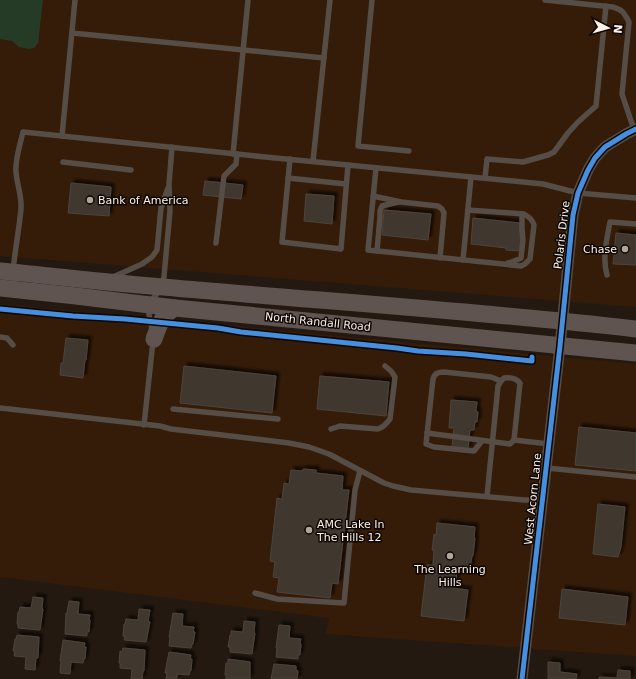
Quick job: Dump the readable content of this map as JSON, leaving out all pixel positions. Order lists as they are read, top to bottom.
{
  "streets": {
    "main road": ["North Randall Road"],
    "street": ["Polaris Drive", "West Acorn Lane"]
  },
  "crossings": [
    ["Polaris Drive", "North Randall Road"],
    ["Polaris Drive", "West Acorn Lane"],
    ["North Randall Road", "West Acorn Lane"]
  ],
  "places": [
    "Bank of America",
    "Chase",
    "AMC Lake In The Hills 12",
    "The Learning Hills"
  ],
  "north": "right"
}
